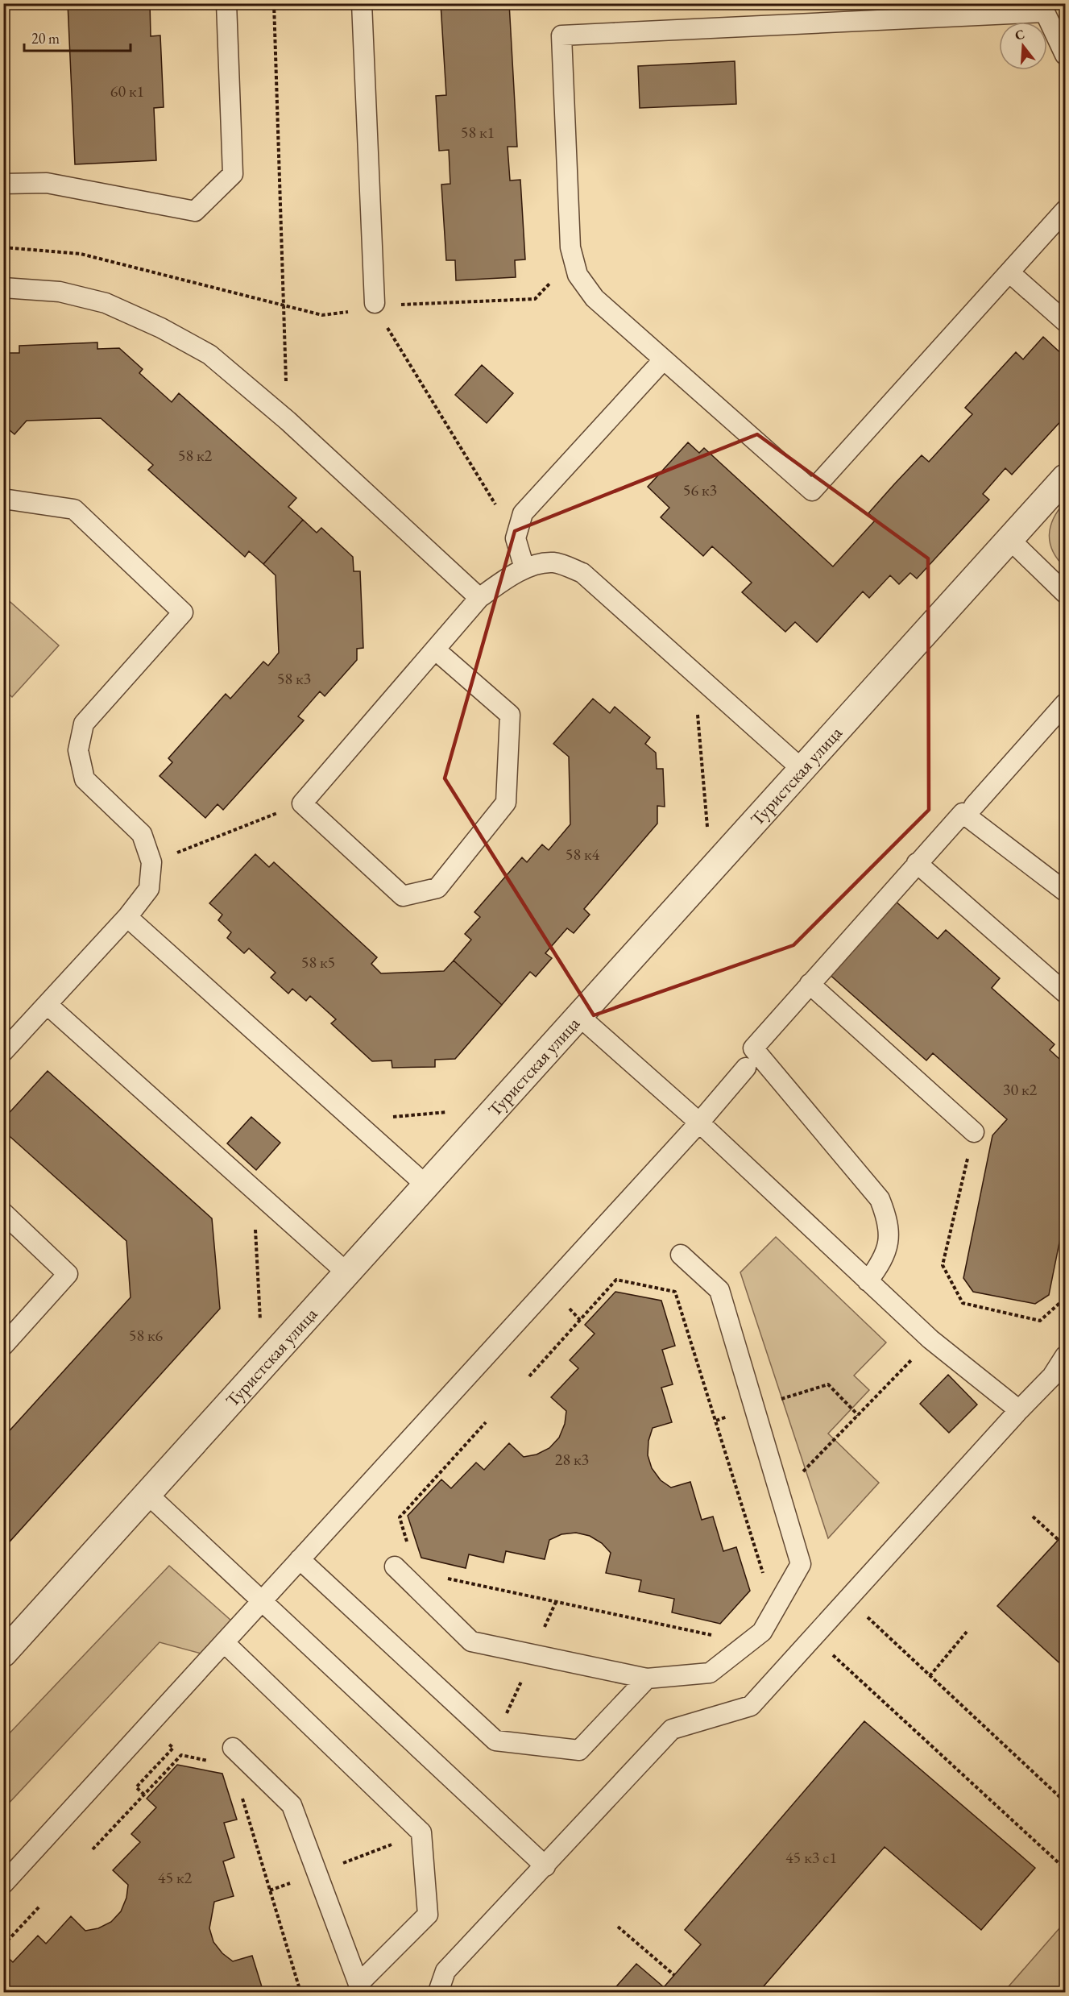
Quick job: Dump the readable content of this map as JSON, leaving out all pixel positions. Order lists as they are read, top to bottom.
{
  "streets": {
    "street": ["Туристская улица"]
  },
  "house_numbers": [
    "60 к1",
    "58 к1",
    "58 к2",
    "56 к3",
    "58 к3",
    "58 к4",
    "58 к5",
    "30 к2",
    "58 к6",
    "28 к3",
    "45 к3 с1",
    "45 к2"
  ],
  "scale_bar": "20 m",
  "north": "top"
}
